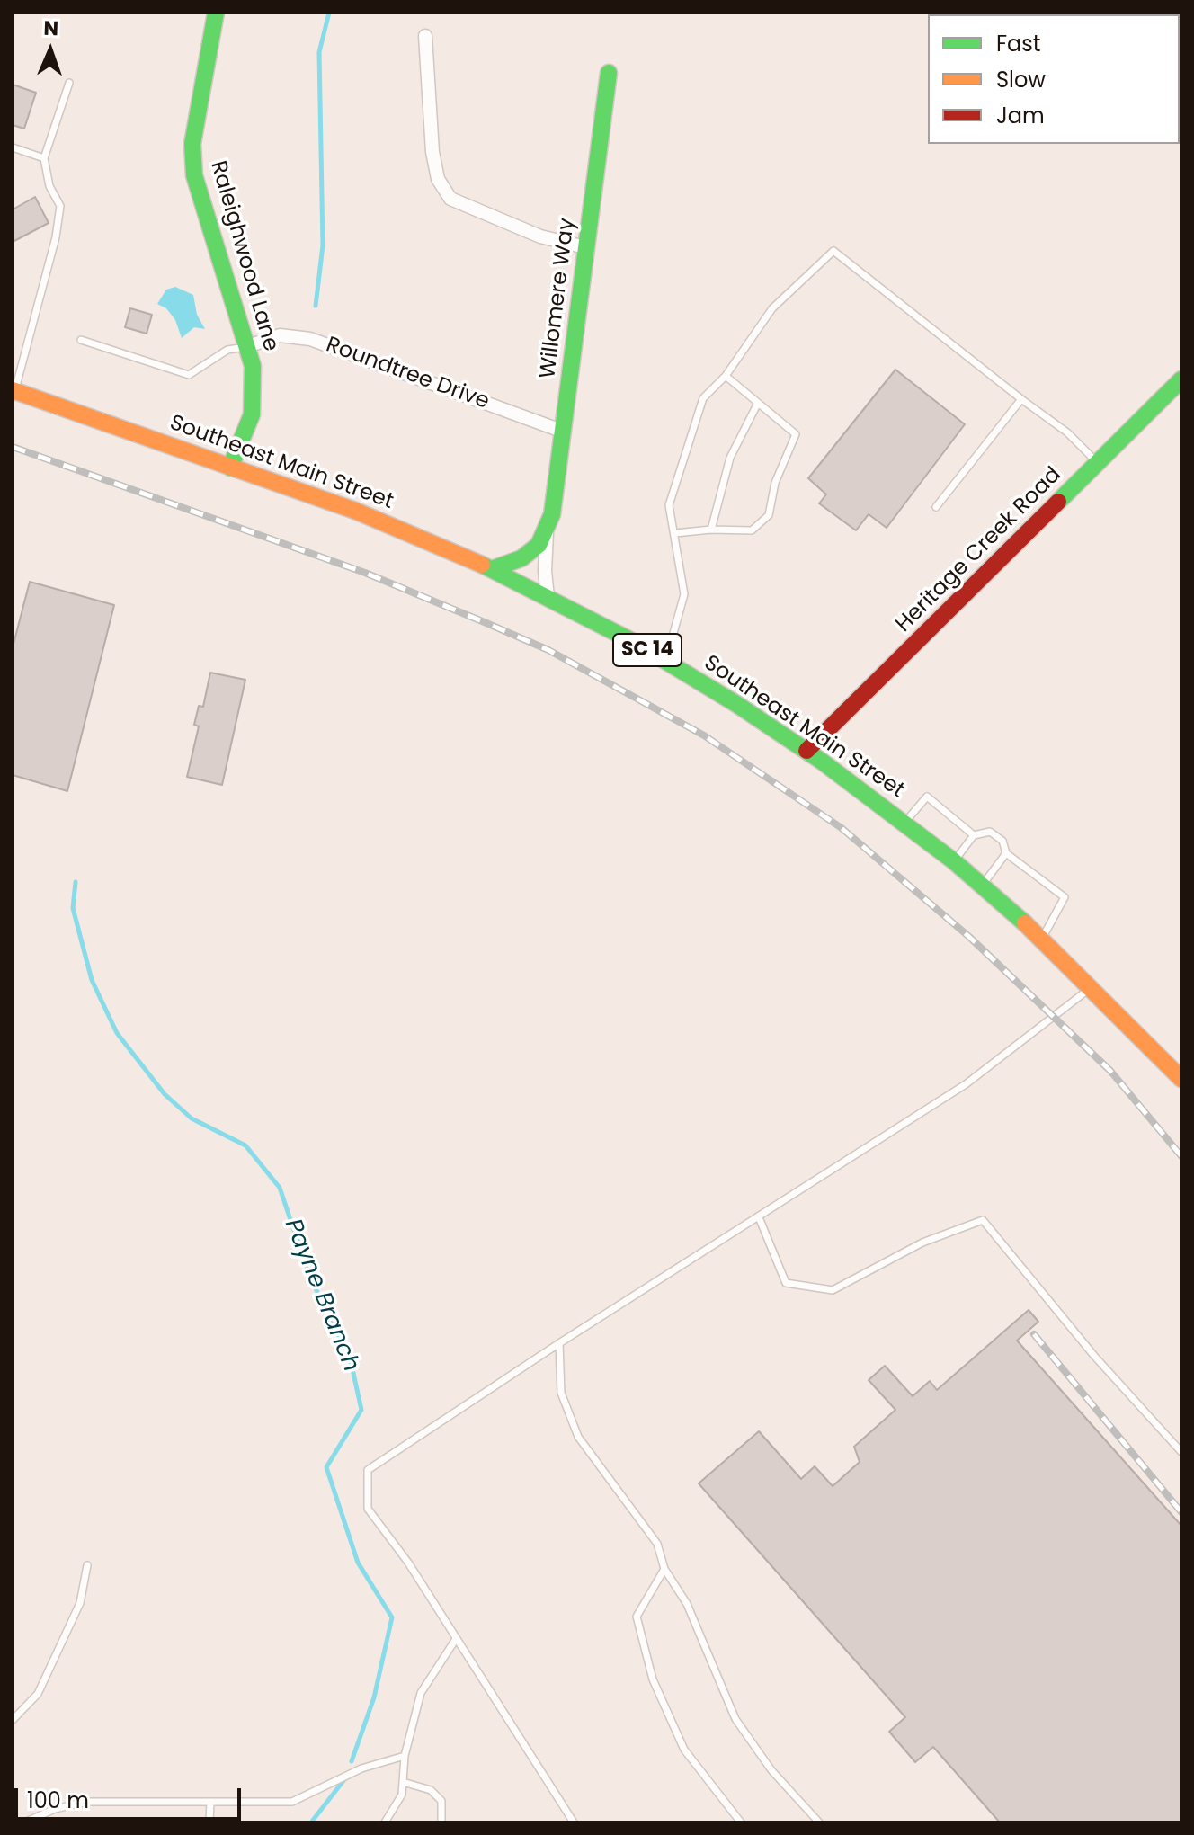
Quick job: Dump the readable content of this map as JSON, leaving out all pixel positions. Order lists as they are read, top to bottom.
{
  "streets": {
    "street": [
      "Raleighwood Lane",
      "Willomere Way",
      "Roundtree Drive",
      "Southeast Main Street",
      "Heritage Creek Road",
      "SC 14"
    ]
  },
  "crossings": [
    ["Raleighwood Lane", "Roundtree Drive"],
    ["Raleighwood Lane", "Southeast Main Street"],
    ["Willomere Way", "Roundtree Drive"],
    ["Willomere Way", "Southeast Main Street"],
    ["Southeast Main Street", "Heritage Creek Road"]
  ],
  "water": ["Payne Branch"],
  "legend": ["Fast", "Slow", "Jam"],
  "scale_bar": "100 m",
  "north": "top"
}
